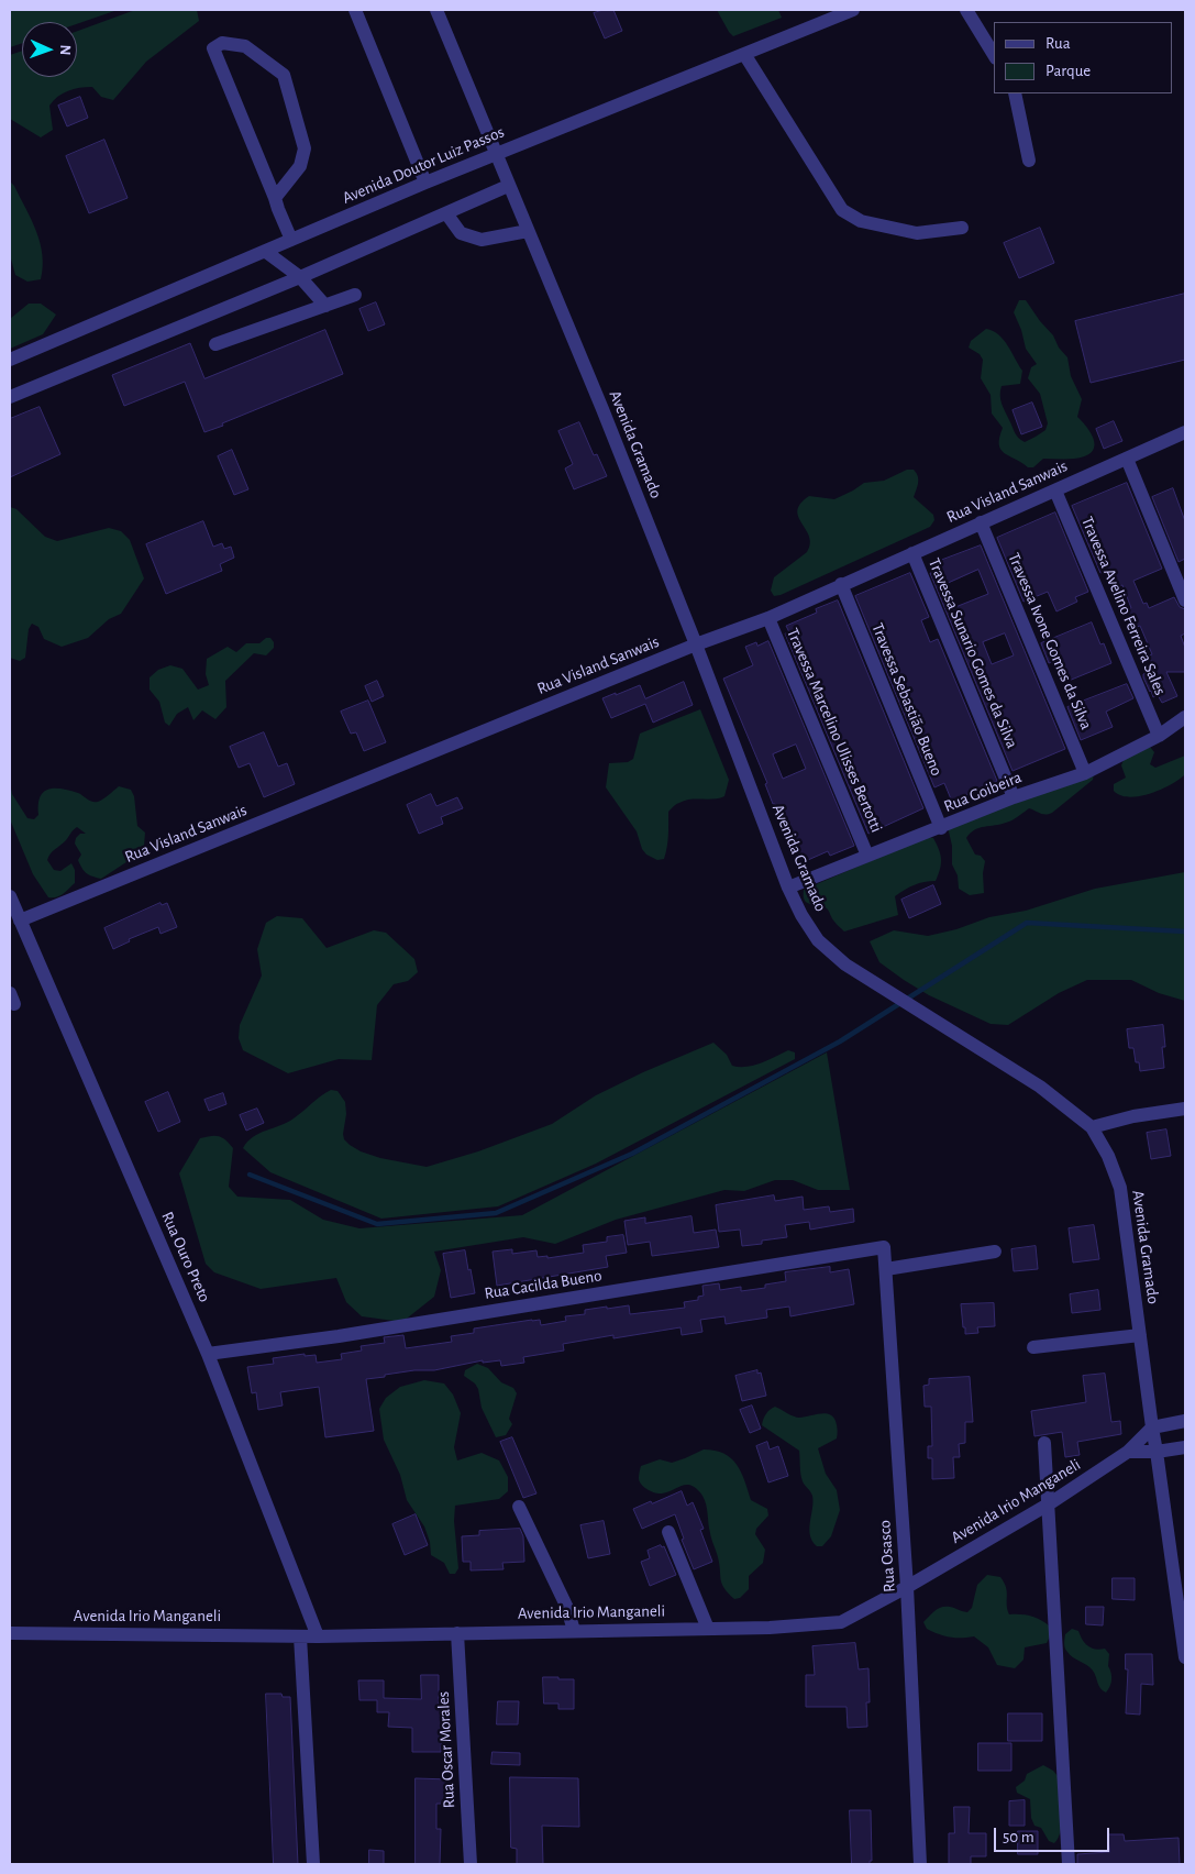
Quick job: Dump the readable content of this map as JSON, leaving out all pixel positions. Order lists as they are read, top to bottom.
{
  "streets": {
    "street": [
      "Avenida Doutor Luiz Passos",
      "Avenida Gramado",
      "Rua Visland Sanwais",
      "Travessa Avelino Ferreira Sales",
      "Travessa Ivone Gomes da Silva",
      "Travessa Sunario Gomes da Silva",
      "Travessa Sebastião Bueno",
      "Travessa Marcelino Ulisses Bertotti",
      "Rua Goibeira",
      "Rua Ouro Preto",
      "Rua Cacilda Bueno",
      "Avenida Irio Manganeli",
      "Rua Osasco",
      "Rua Oscar Morales"
    ]
  },
  "crossings": [
    ["Avenida Doutor Luiz Passos", "Avenida Gramado"],
    ["Avenida Gramado", "Rua Visland Sanwais"],
    ["Avenida Gramado", "Rua Goibeira"],
    ["Avenida Gramado", "Avenida Irio Manganeli"],
    ["Rua Visland Sanwais", "Travessa Avelino Ferreira Sales"],
    ["Rua Visland Sanwais", "Travessa Ivone Gomes da Silva"],
    ["Rua Visland Sanwais", "Travessa Sunario Gomes da Silva"],
    ["Rua Visland Sanwais", "Travessa Sebastião Bueno"],
    ["Rua Visland Sanwais", "Travessa Marcelino Ulisses Bertotti"],
    ["Rua Visland Sanwais", "Rua Ouro Preto"],
    ["Travessa Avelino Ferreira Sales", "Rua Goibeira"],
    ["Travessa Ivone Gomes da Silva", "Rua Goibeira"],
    ["Travessa Sunario Gomes da Silva", "Rua Goibeira"],
    ["Travessa Sebastião Bueno", "Rua Goibeira"],
    ["Travessa Marcelino Ulisses Bertotti", "Rua Goibeira"],
    ["Rua Ouro Preto", "Rua Cacilda Bueno"],
    ["Rua Ouro Preto", "Avenida Irio Manganeli"],
    ["Rua Cacilda Bueno", "Rua Osasco"],
    ["Avenida Irio Manganeli", "Rua Osasco"],
    ["Avenida Irio Manganeli", "Rua Oscar Morales"]
  ],
  "legend": ["Rua", "Parque"],
  "scale_bar": "50 m",
  "north": "right"
}
